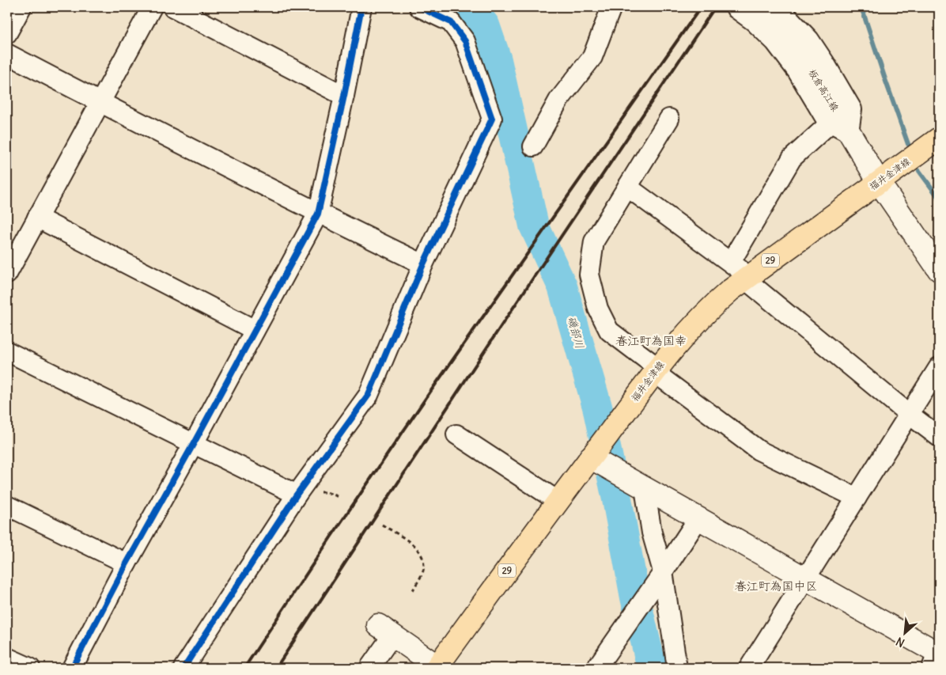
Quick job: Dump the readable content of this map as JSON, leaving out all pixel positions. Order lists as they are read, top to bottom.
{
  "streets": {
    "main road": ["福井金津線", "29"],
    "street": ["板倉高江線"]
  },
  "crossings": [
    ["板倉高江線", "福井金津線"]
  ],
  "districts": ["春江町為国幸", "春江町為国中区"],
  "water": ["磯部川"],
  "north": "bottom left"
}
